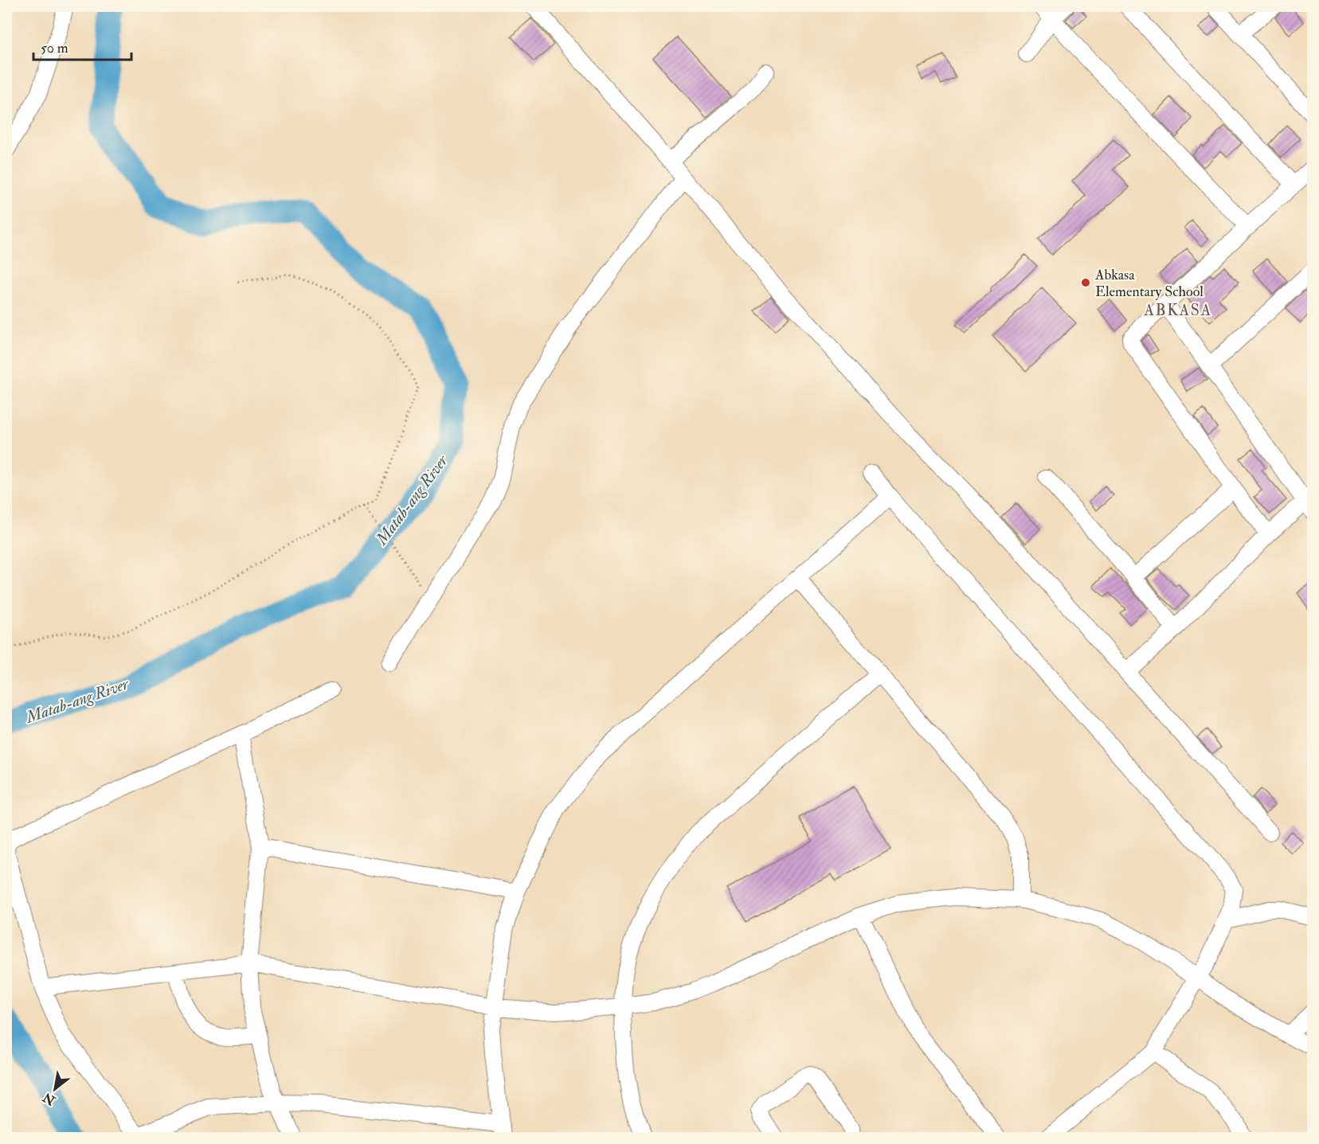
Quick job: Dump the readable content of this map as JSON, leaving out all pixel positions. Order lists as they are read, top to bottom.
{
  "districts": ["ABKASA"],
  "water": ["Matab-ang River"],
  "places": ["Abkasa Elementary School"],
  "scale_bar": "50 m",
  "north": "bottom left"
}
